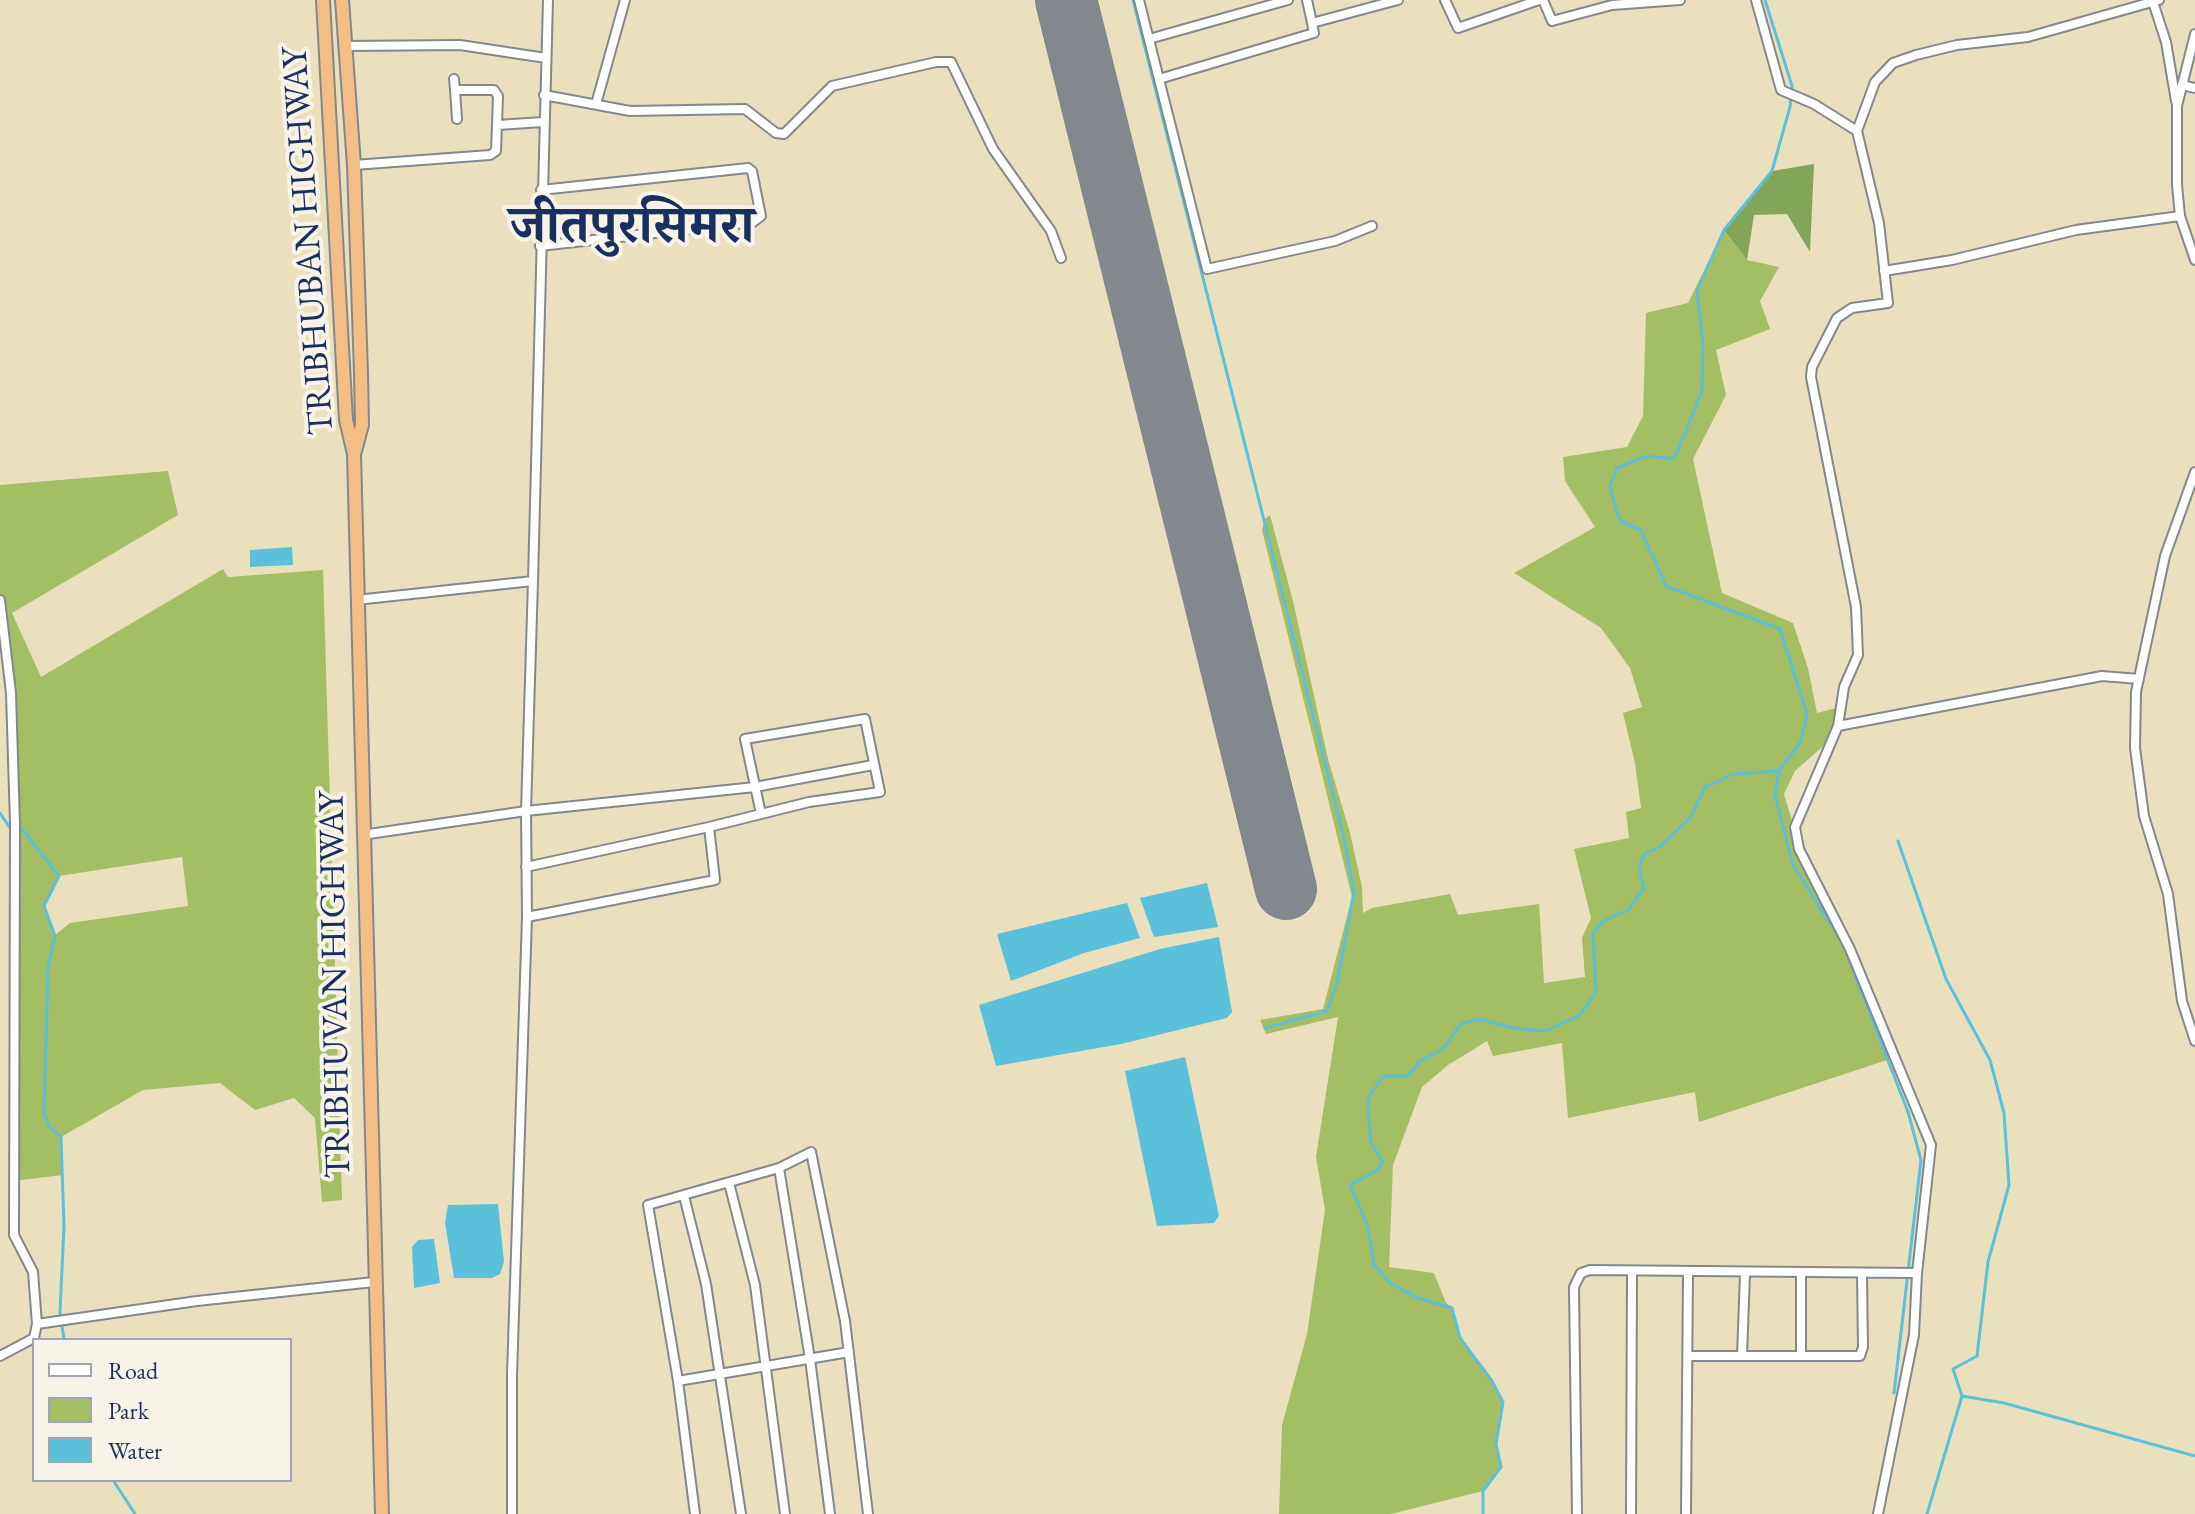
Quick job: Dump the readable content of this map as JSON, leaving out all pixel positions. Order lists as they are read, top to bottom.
{
  "streets": {
    "highway": ["TRIBHUBAN HIGHWAY", "TRIBHUVAN HIGHWAY"]
  },
  "crossings": [
    ["TRIBHUBAN HIGHWAY", "TRIBHUVAN HIGHWAY"]
  ],
  "districts": ["जीतपुरसिमरा"],
  "legend": ["Road", "Park", "Water"]
}
